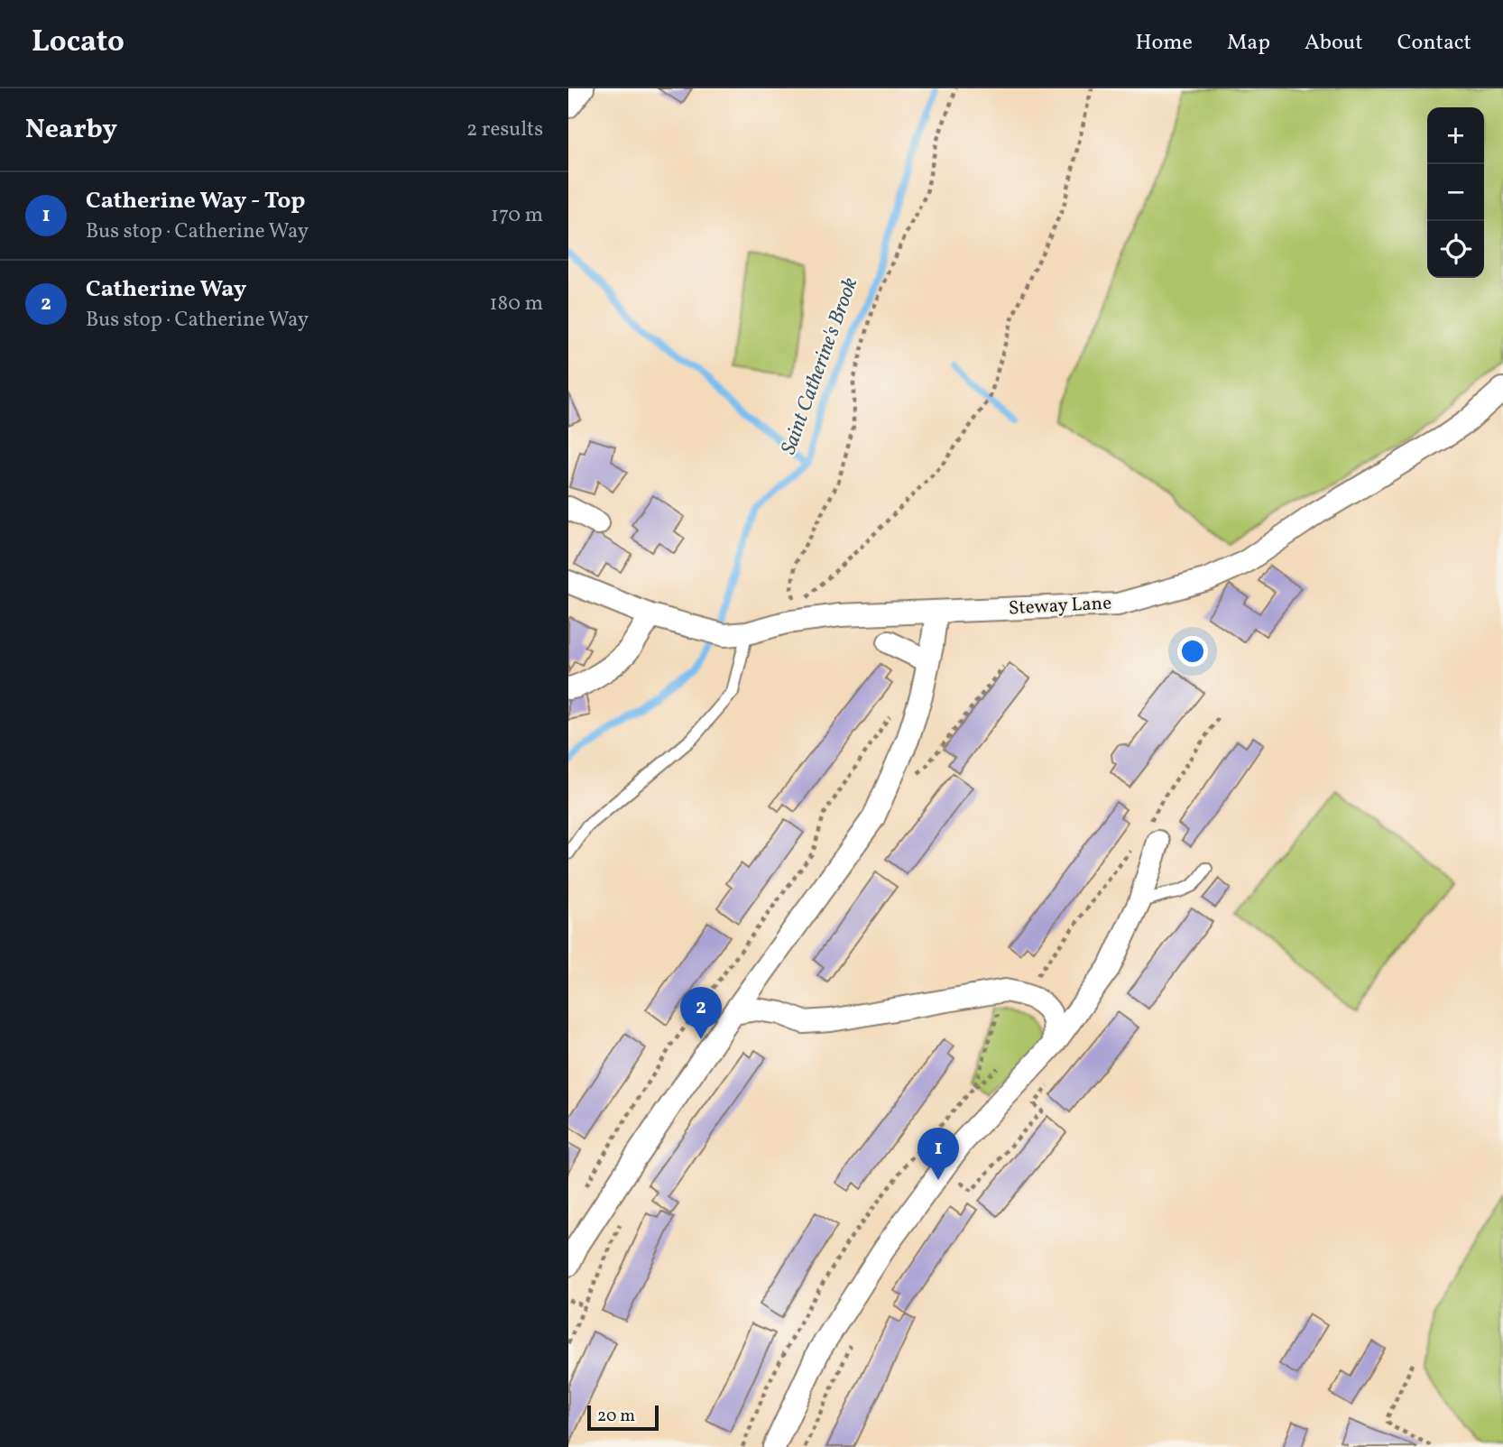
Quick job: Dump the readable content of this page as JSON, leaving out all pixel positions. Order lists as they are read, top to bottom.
{
  "streets": {
    "street": ["Steway Lane"]
  },
  "water": ["Saint Catherine's Brook"],
  "scale_bar": "20 m",
  "page": {
    "header": "Locato",
    "nav": [
      "Home",
      "Map",
      "About",
      "Contact"
    ],
    "heading": ["Nearby", "2 results"],
    "map_buttons": ["+", "−"],
    "list": [
      {
        "mark": "1",
        "name": "Catherine Way - Top",
        "note": "Bus stop · Catherine Way",
        "value": "170 m"
      },
      {
        "mark": "2",
        "name": "Catherine Way",
        "note": "Bus stop · Catherine Way",
        "value": "180 m"
      }
    ],
    "pins": ["2", "1"],
    "scale": "20 m"
  }
}
